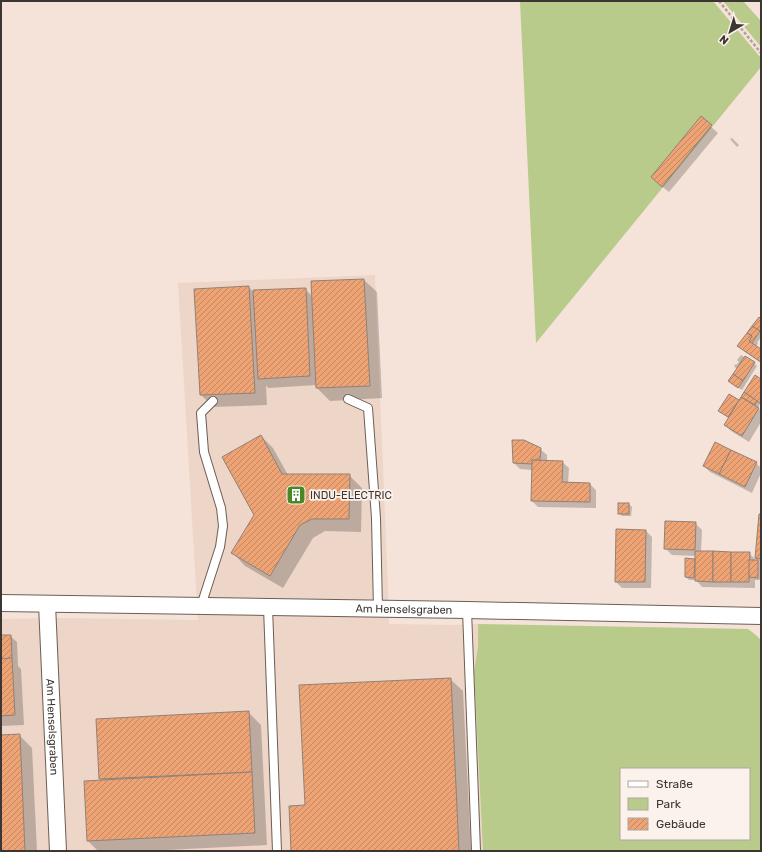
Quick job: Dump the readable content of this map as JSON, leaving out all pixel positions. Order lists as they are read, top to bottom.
{
  "streets": {
    "street": ["Am Henselsgraben"]
  },
  "places": {
    "building": ["INDU-ELECTRIC"]
  },
  "legend": ["Straße", "Park", "Gebäude"],
  "north": "bottom left"
}
